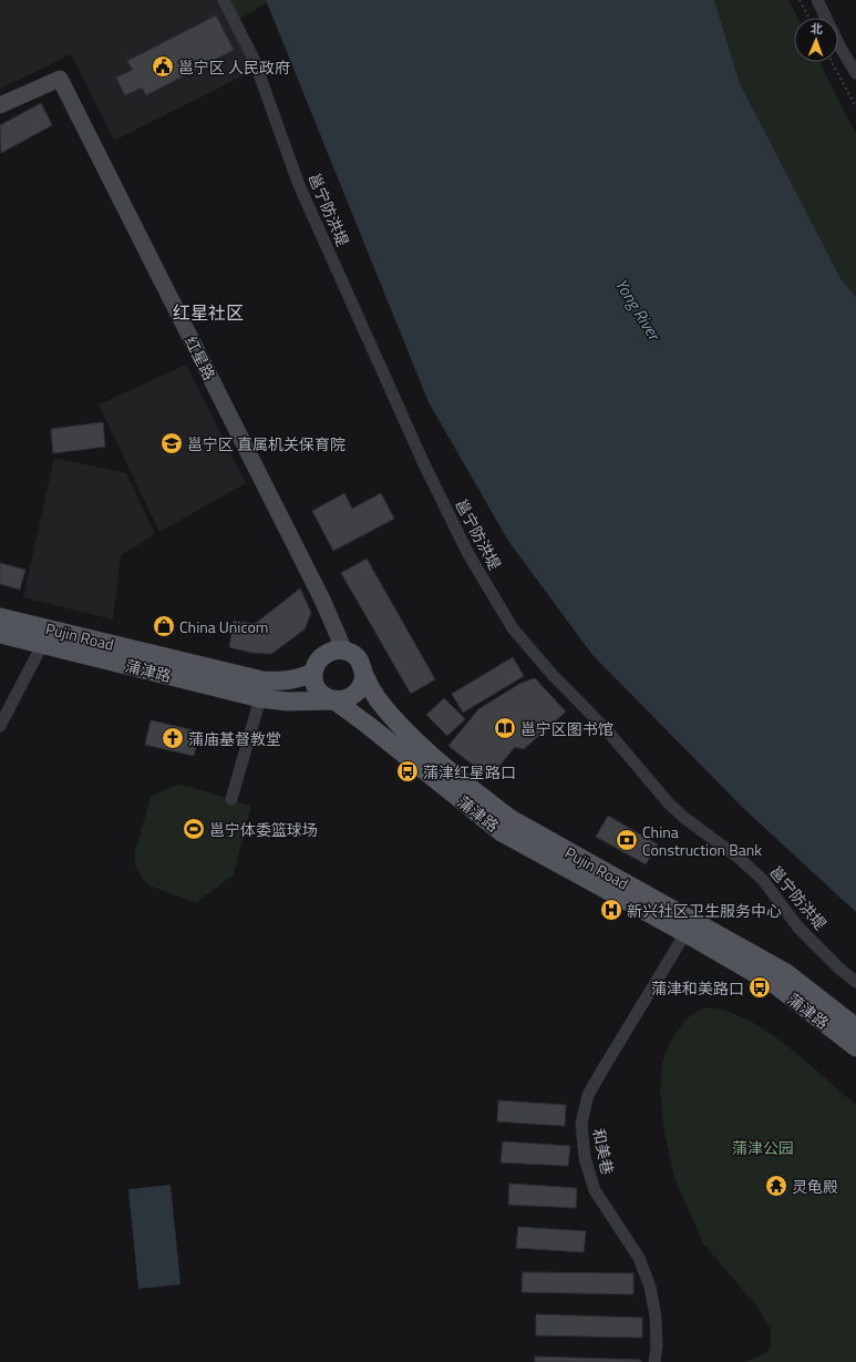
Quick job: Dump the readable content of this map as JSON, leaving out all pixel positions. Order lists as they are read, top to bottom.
{
  "streets": {
    "main road": ["红星路", "Pujin Road", "蒲津路"],
    "street": ["邕宁防洪堤", "和美巷"]
  },
  "crossings": [
    ["红星路", "Pujin Road"],
    ["红星路", "蒲津路"],
    ["Pujin Road", "蒲津路"],
    ["蒲津路", "和美巷"]
  ],
  "districts": ["红星社区"],
  "water": ["Yong River"],
  "parks": ["蒲津公园"],
  "places": {
    "public building": ["邕宁区 人民政府"],
    "school or university": ["邕宁区 直属机关保育院"],
    "shop": ["China Unicom"],
    "library": ["邕宁区图书馆"],
    "church": ["蒲庙基督教堂"],
    "bus stop": ["蒲津红星路口", "蒲津和美路口"],
    "sports": ["邕宁体委篮球场"],
    "bank": ["China Construction Bank"],
    "hospital": ["新兴社区卫生服务中心"],
    "temple": ["灵龟殿"]
  },
  "north": "top"
}
